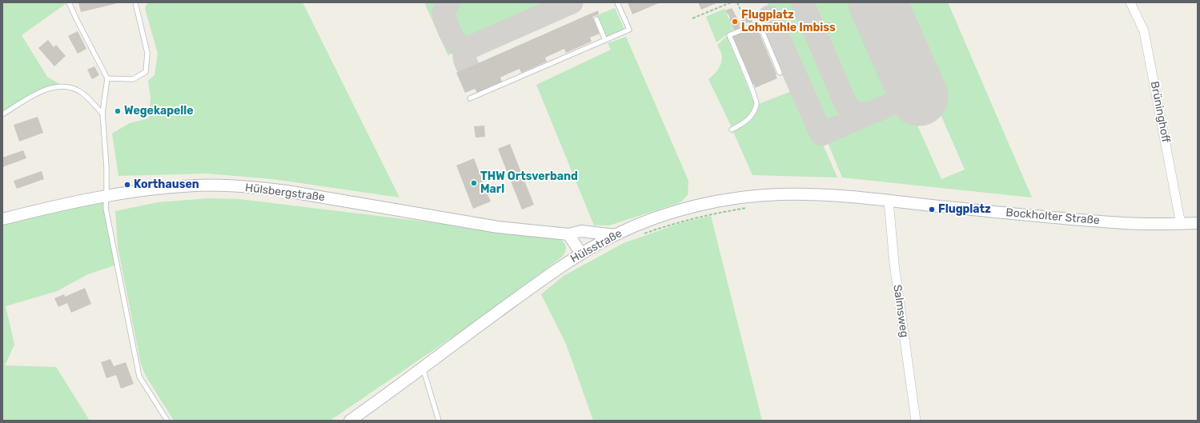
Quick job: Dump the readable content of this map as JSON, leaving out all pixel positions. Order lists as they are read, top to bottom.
{
  "streets": {
    "street": [
      "Brüninghoff",
      "Hülsbergstraße",
      "Bockholter Straße",
      "Hülsstraße",
      "Salmsweg"
    ]
  },
  "crossings": [
    ["Brüninghoff", "Bockholter Straße"],
    ["Hülsbergstraße", "Hülsstraße"],
    ["Bockholter Straße", "Hülsstraße"],
    ["Bockholter Straße", "Salmsweg"],
    ["Hülsstraße", "Salmsweg"]
  ],
  "places": [
    "Flugplatz Lohmühle Imbiss",
    "Wegekapelle",
    "THW Ortsverband Marl",
    "Korthausen",
    "Flugplatz"
  ]
}
